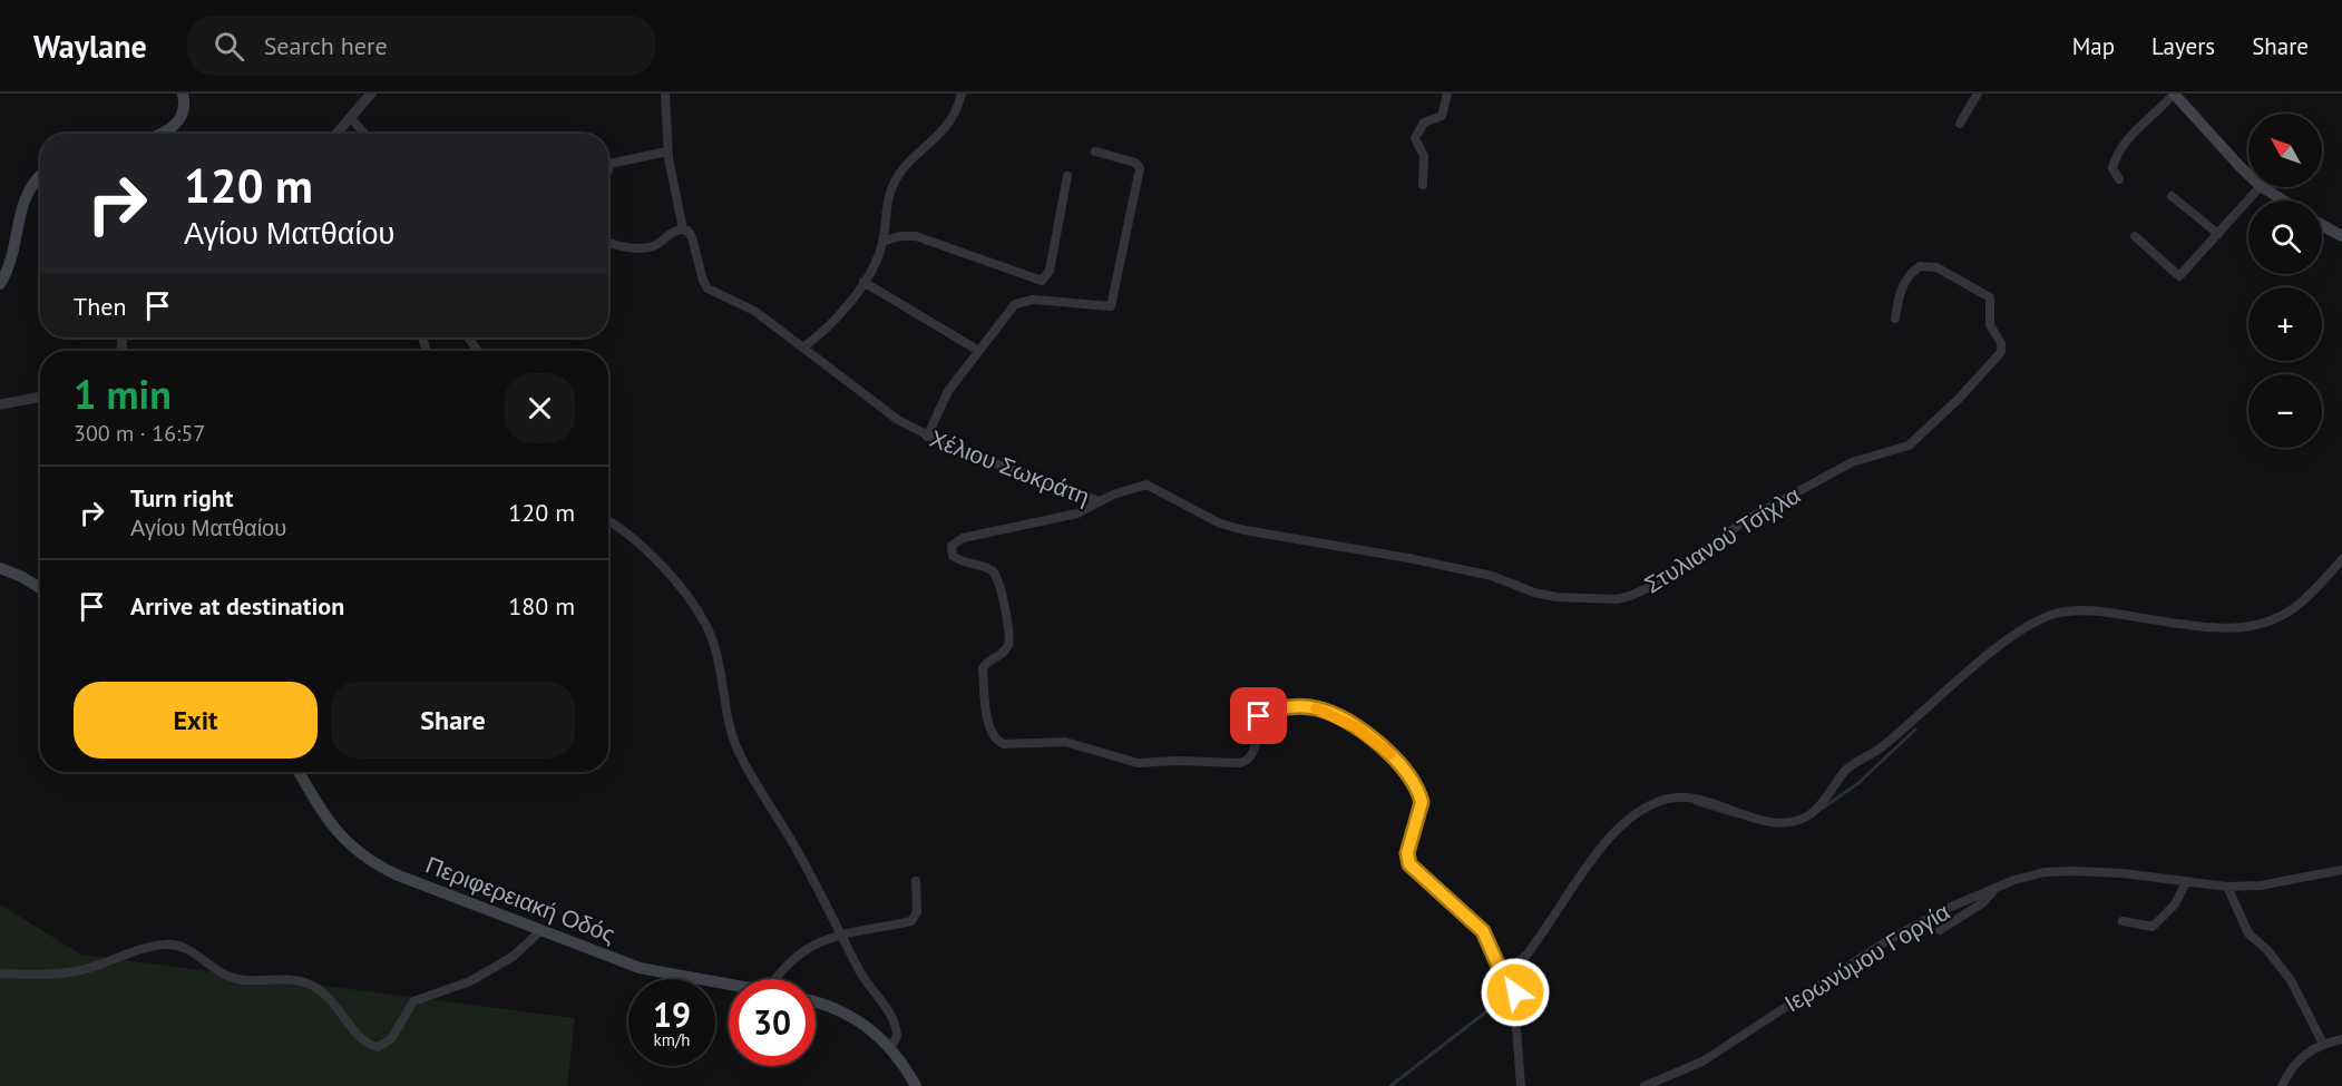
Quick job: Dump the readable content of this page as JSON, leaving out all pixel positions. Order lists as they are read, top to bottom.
{
  "streets": {
    "main road": ["Περιφερειακή Οδός"],
    "street": ["Χέλιου Σωκράτη", "Στυλιανού Τσίχλα", "Ιερωνύμου Γοργία"]
  },
  "crossings": [
    ["Χέλιου Σωκράτη", "Στυλιανού Τσίχλα"]
  ],
  "north": "top left",
  "page": {
    "header": "Waylane",
    "search": "Search here",
    "nav": ["Map", "Layers", "Share"],
    "map_buttons": ["+", "−"],
    "turn": ["120 m", "Αγίου Ματθαίου"],
    "then": "Then",
    "heading": ["1 min", "300 m · 16:57"],
    "list": [
      {
        "name": "Turn right",
        "note": "Αγίου Ματθαίου",
        "value": "120 m"
      },
      {
        "name": "Arrive at destination",
        "value": "180 m"
      }
    ],
    "buttons": ["Exit", "Share"],
    "speed": "19 km/h",
    "limit": "30"
  }
}
